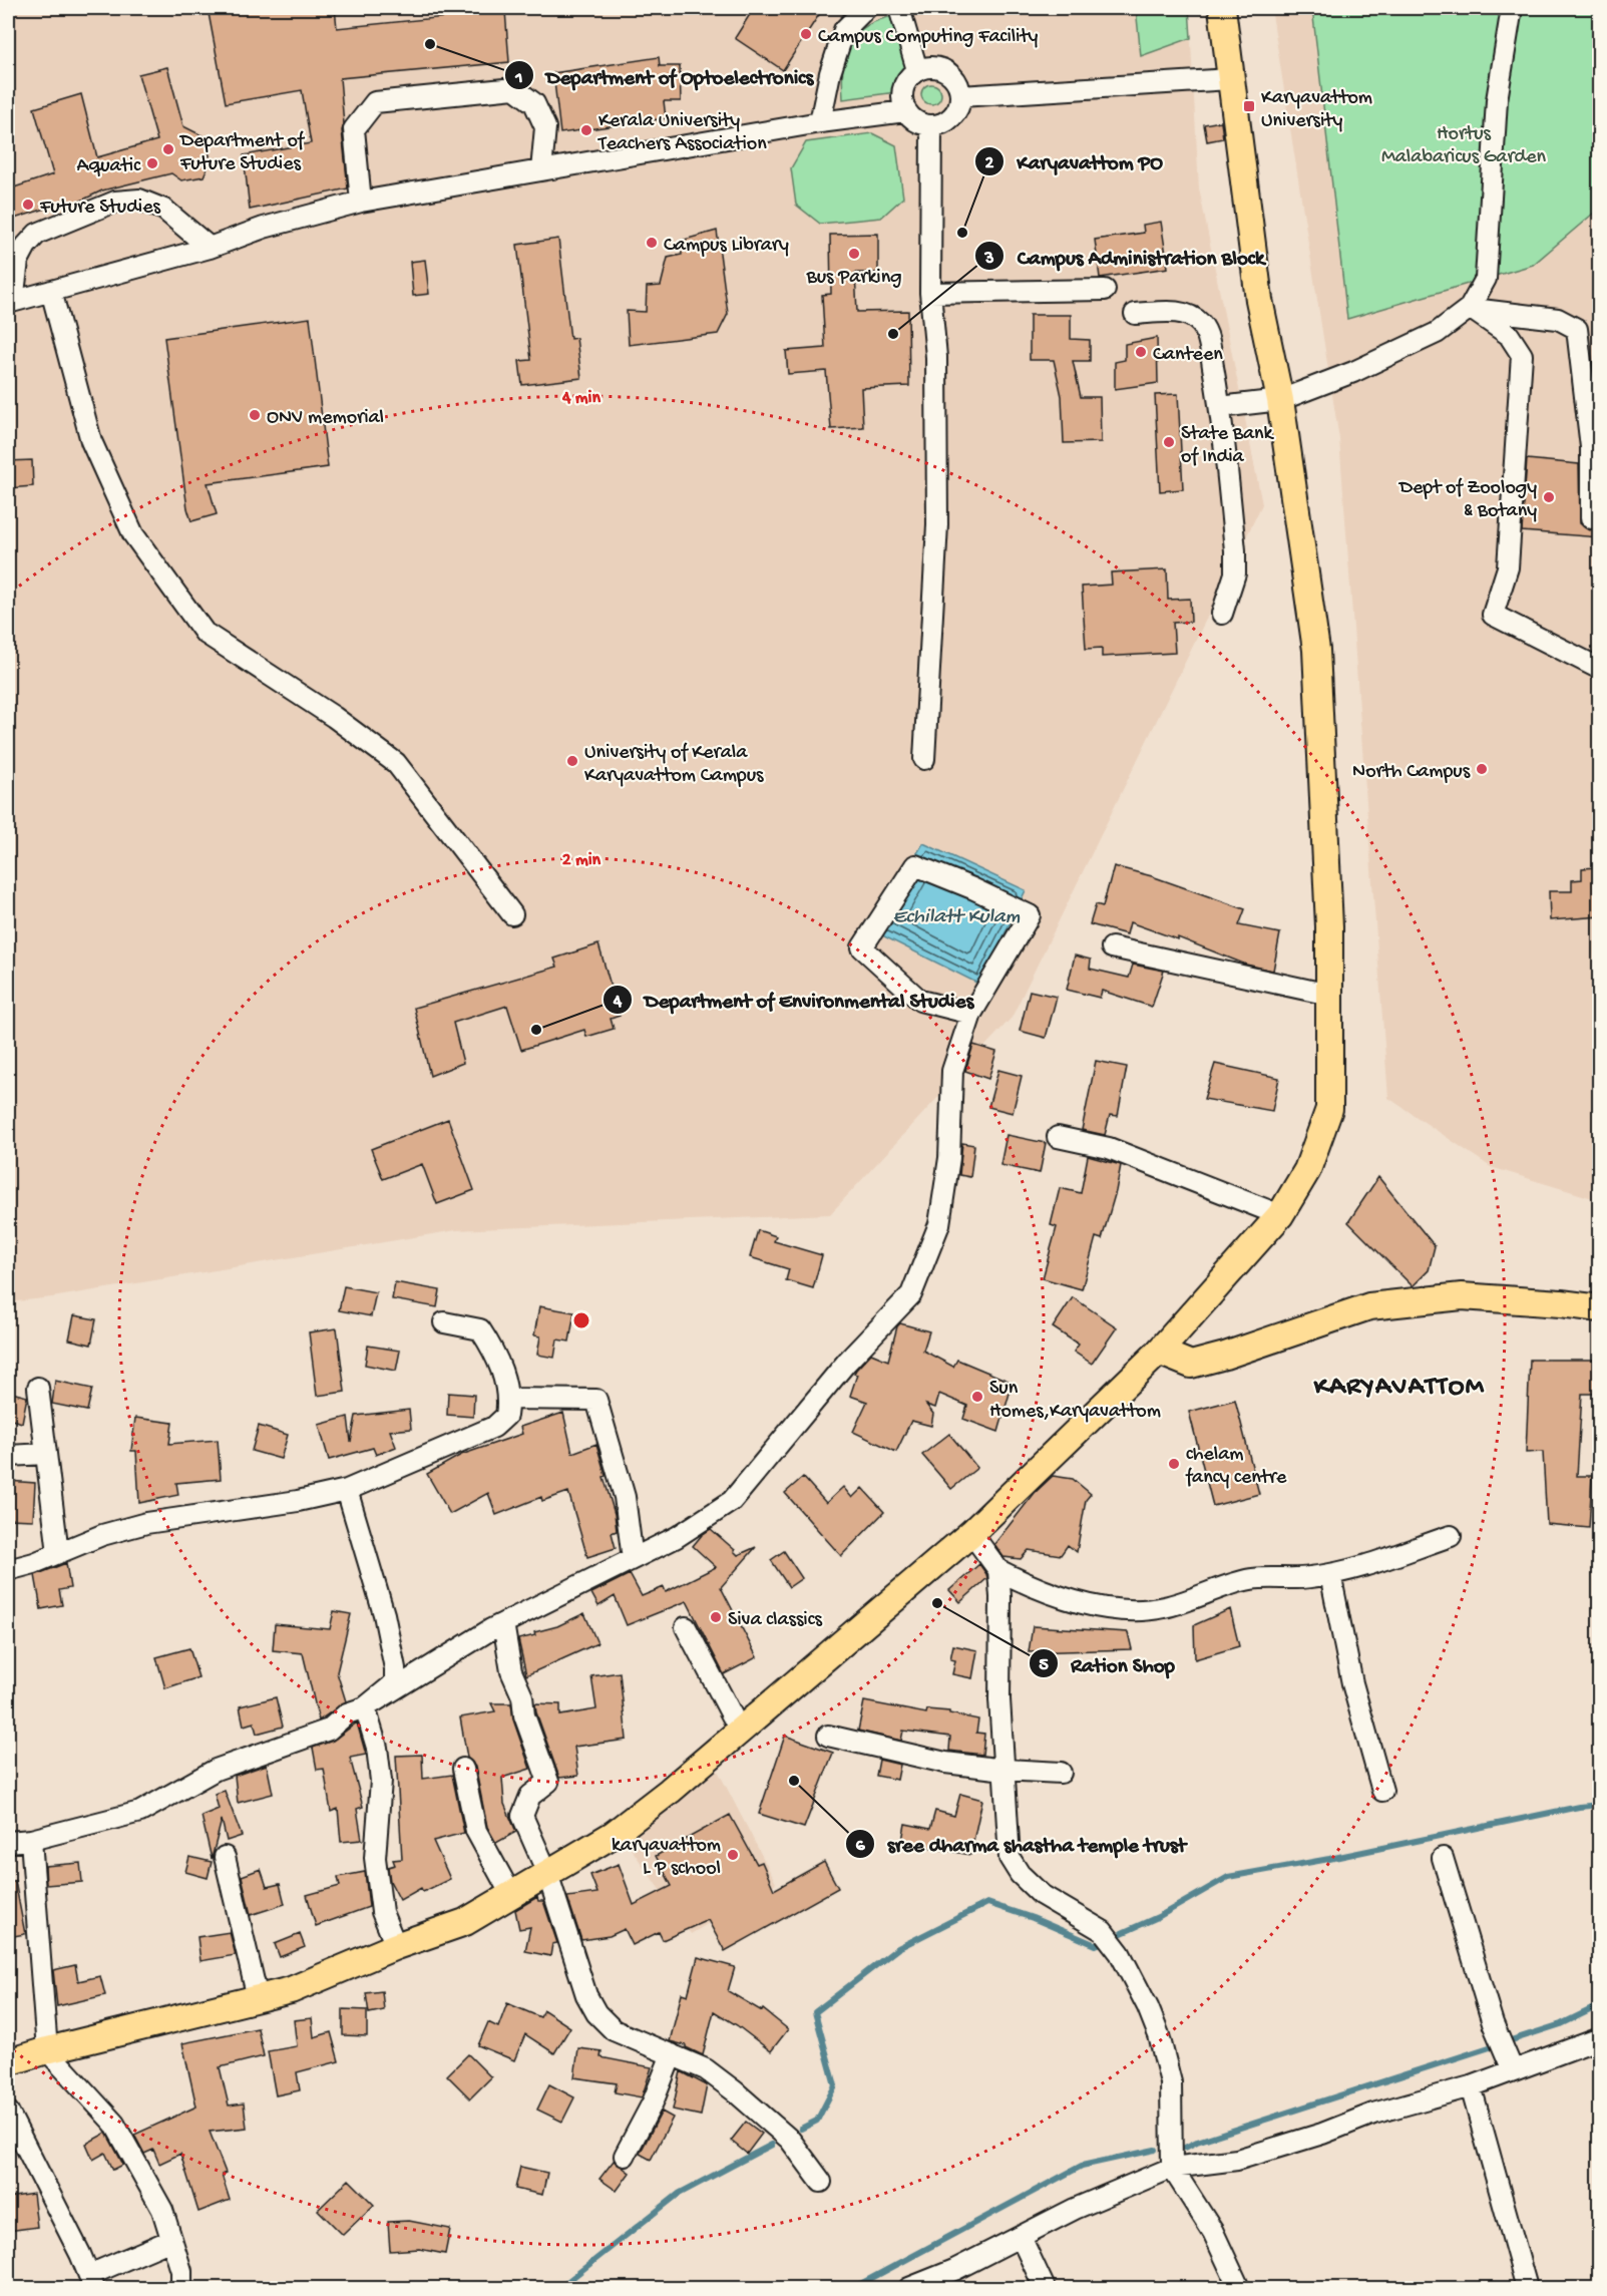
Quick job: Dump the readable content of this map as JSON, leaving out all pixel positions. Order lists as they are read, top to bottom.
{
  "districts": ["KARYAVATTOM"],
  "water": ["Echilatt Kulam"],
  "parks": ["Hortus Malabaricus Garden"],
  "places": {
    "other": [
      "Campus Computing Facility",
      "Department of Optoelectronics",
      "Kerala University Teachers Association",
      "Department of Future Studies",
      "Aquatic",
      "Future Studies",
      "Karyavattom PO",
      "Campus Library",
      "Bus Parking",
      "Campus Administration Block",
      "Canteen",
      "ONV memorial",
      "State Bank of India",
      "Dept of Zoology & Botany",
      "University of Kerala Karyavattom Campus",
      "North Campus",
      "Department of Environmental Studies",
      "Sun Homes,Karyavattom",
      "chelam fancy centre",
      "Ration Shop",
      "Siva classics",
      "sree dharma shastha temple trust",
      "karyavattom L P school"
    ],
    "transit": ["Karyavattom University"]
  },
  "rings": ["4 min", "2 min"]
}
